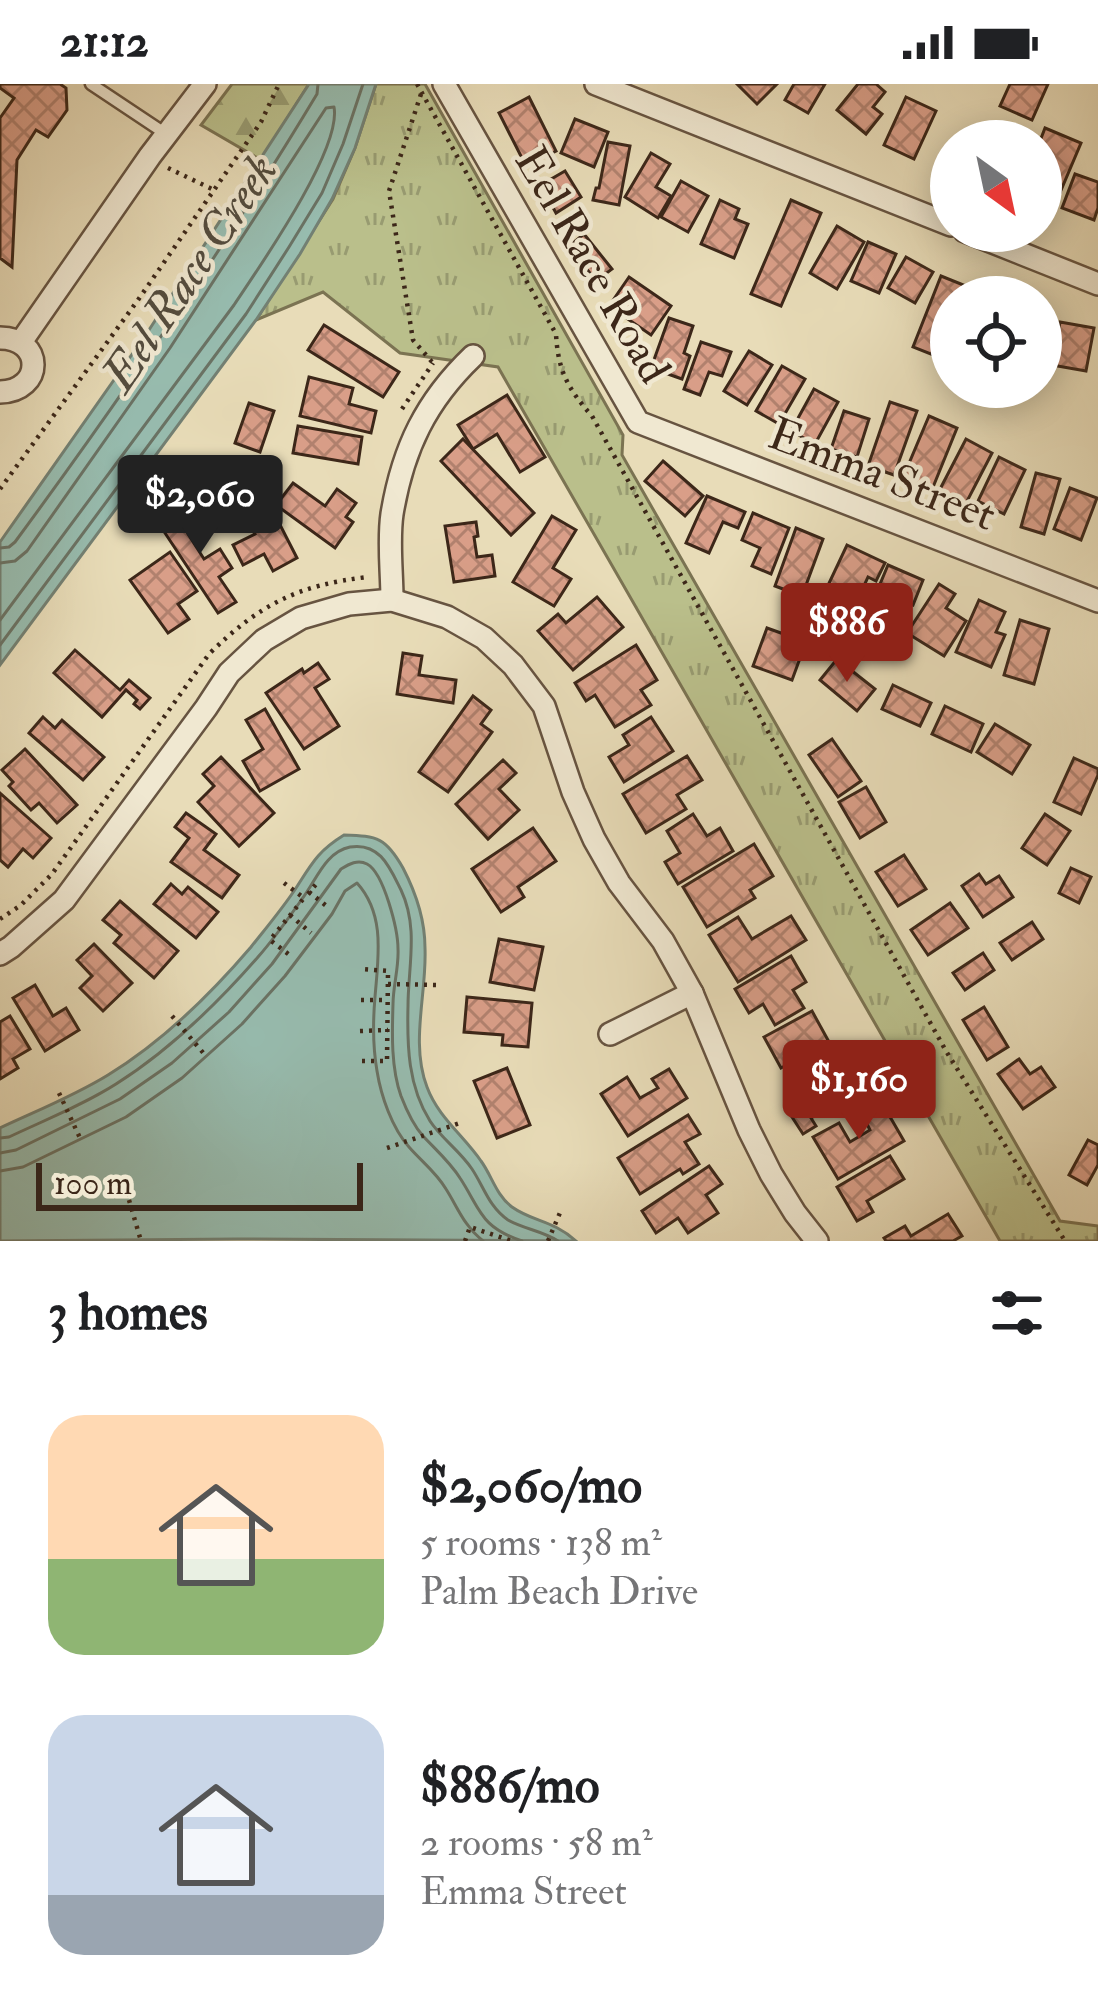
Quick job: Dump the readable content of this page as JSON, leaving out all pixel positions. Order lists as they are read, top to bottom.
{
  "streets": {
    "street": ["Eel Race Road", "Emma Street"]
  },
  "crossings": [
    ["Eel Race Road", "Emma Street"]
  ],
  "water": ["Eel Race Creek"],
  "scale_bar": "100 m",
  "north": "bottom right",
  "page": {
    "status": "21:12",
    "price": ["$2,060", "$886", "$1,160"],
    "scale": "100 m",
    "heading": "3 homes",
    "list": [
      {
        "name": "$2,060/mo",
        "note": "5 rooms · 138 m² · Palm Beach Drive"
      },
      {
        "name": "$886/mo",
        "note": "2 rooms · 58 m² · Emma Street"
      }
    ]
  }
}
